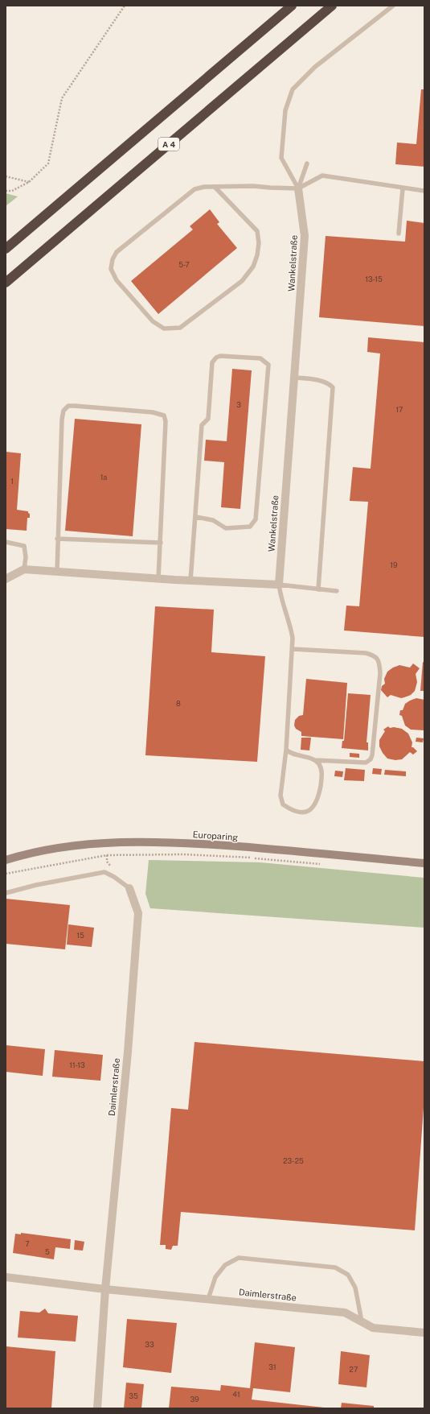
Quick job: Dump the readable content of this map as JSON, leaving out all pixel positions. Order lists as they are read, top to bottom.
{
  "streets": {
    "highway": ["A 4"],
    "street": ["Wankelstraße", "Europaring", "Daimlerstraße"]
  },
  "house_numbers": [
    "5-7",
    "13-15",
    "3",
    "17",
    "1a",
    "1",
    "19",
    "8",
    "15",
    "11-13",
    "23-25",
    "7",
    "5",
    "33",
    "31",
    "27",
    "41",
    "35",
    "39"
  ]
}
